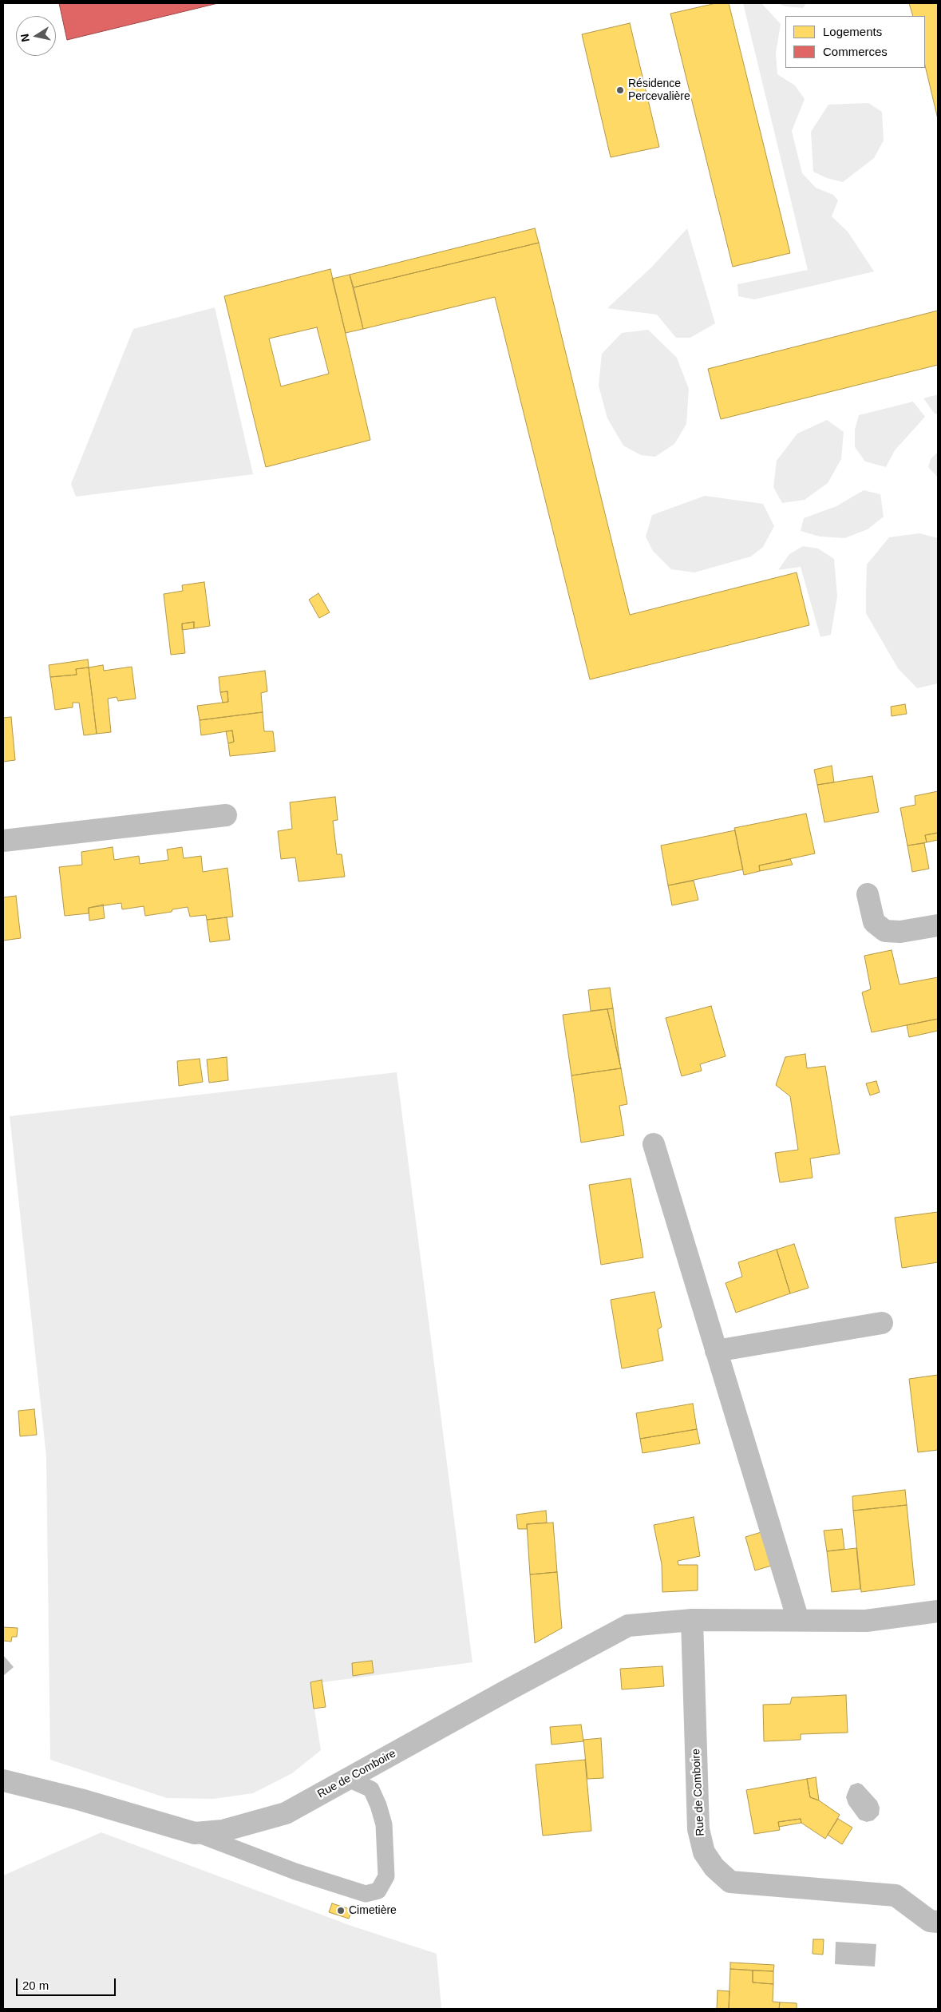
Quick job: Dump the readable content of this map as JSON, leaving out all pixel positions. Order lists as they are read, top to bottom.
{
  "streets": {
    "street": ["Rue de Comboire"]
  },
  "places": ["Résidence Percevalière", "Cimetière"],
  "legend": ["Logements", "Commerces"],
  "scale_bar": "20 m",
  "north": "left"
}
